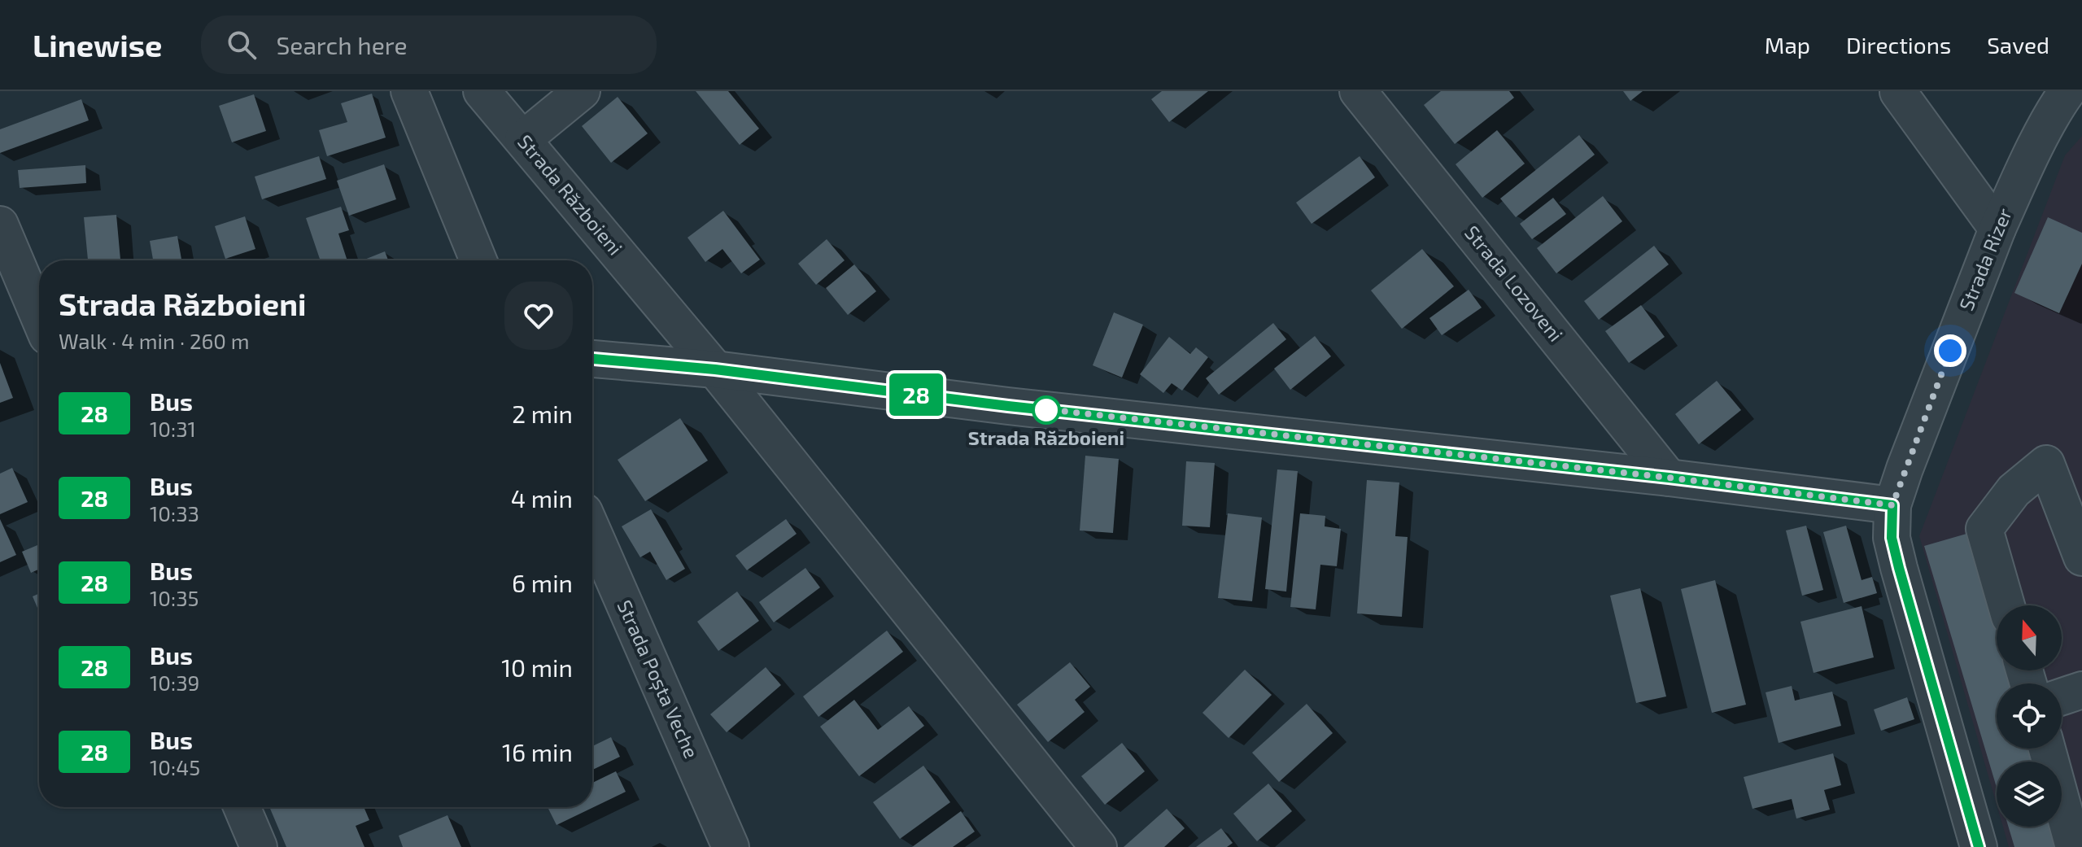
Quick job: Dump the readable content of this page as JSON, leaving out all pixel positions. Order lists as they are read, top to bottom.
{
  "streets": {
    "street": [
      "Strada Războieni",
      "Strada Rizer",
      "Strada Lozoveni",
      "Strada Poșta Veche"
    ]
  },
  "places": ["Strada Războieni"],
  "lines": ["bus line 28"],
  "north": "top",
  "page": {
    "header": "Linewise",
    "search": "Search here",
    "nav": ["Map", "Directions", "Saved"],
    "on_map": "28",
    "heading": ["Strada Războieni", "Walk · 4 min · 260 m"],
    "list": [
      {
        "mark": "28",
        "name": "Bus",
        "note": "10:31",
        "value": "2 min"
      },
      {
        "mark": "28",
        "name": "Bus",
        "note": "10:33",
        "value": "4 min"
      },
      {
        "mark": "28",
        "name": "Bus",
        "note": "10:35",
        "value": "6 min"
      },
      {
        "mark": "28",
        "name": "Bus",
        "note": "10:39",
        "value": "10 min"
      },
      {
        "mark": "28",
        "name": "Bus",
        "note": "10:45",
        "value": "16 min"
      }
    ]
  }
}
